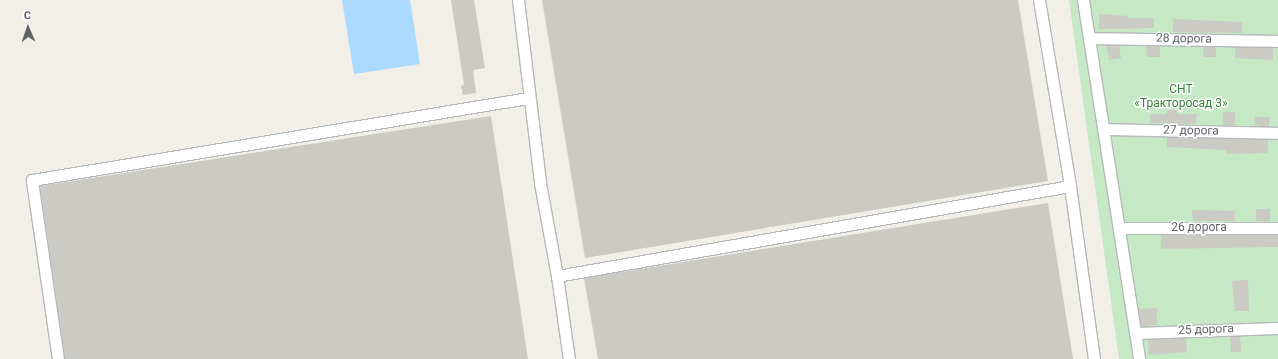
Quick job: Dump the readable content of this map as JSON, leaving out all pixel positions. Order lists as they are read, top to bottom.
{
  "streets": {
    "street": [
      "28 дорога",
      "27 дорога",
      "26 дорога",
      "25 дорога"
    ]
  },
  "parks": ["СНТ «Тракторосад 3»"],
  "north": "top"
}
